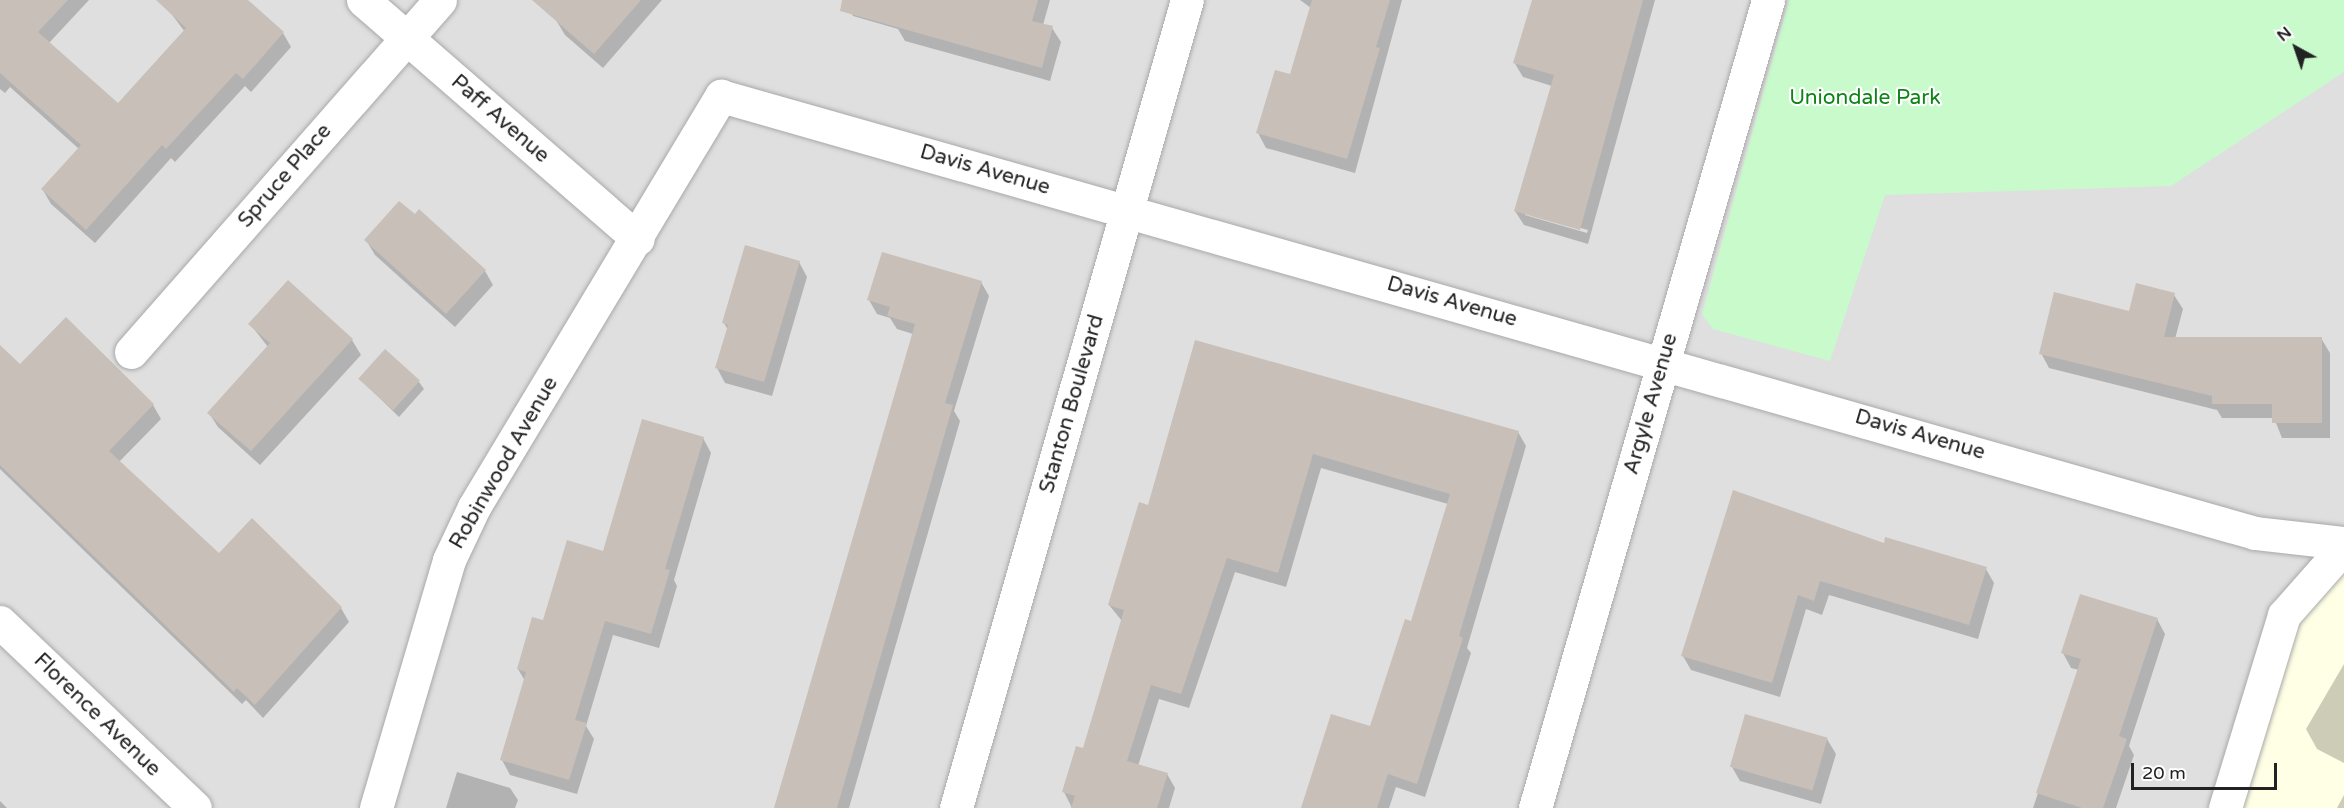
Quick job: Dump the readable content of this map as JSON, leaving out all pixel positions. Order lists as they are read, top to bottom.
{
  "streets": {
    "street": [
      "Paff Avenue",
      "Davis Avenue",
      "Spruce Place",
      "Stanton Boulevard",
      "Argyle Avenue",
      "Robinwood Avenue",
      "Florence Avenue"
    ]
  },
  "crossings": [
    ["Paff Avenue", "Davis Avenue"],
    ["Paff Avenue", "Spruce Place"],
    ["Paff Avenue", "Robinwood Avenue"],
    ["Davis Avenue", "Stanton Boulevard"],
    ["Davis Avenue", "Argyle Avenue"],
    ["Davis Avenue", "Robinwood Avenue"]
  ],
  "parks": ["Uniondale Park"],
  "scale_bar": "20 m",
  "north": "top left"
}
